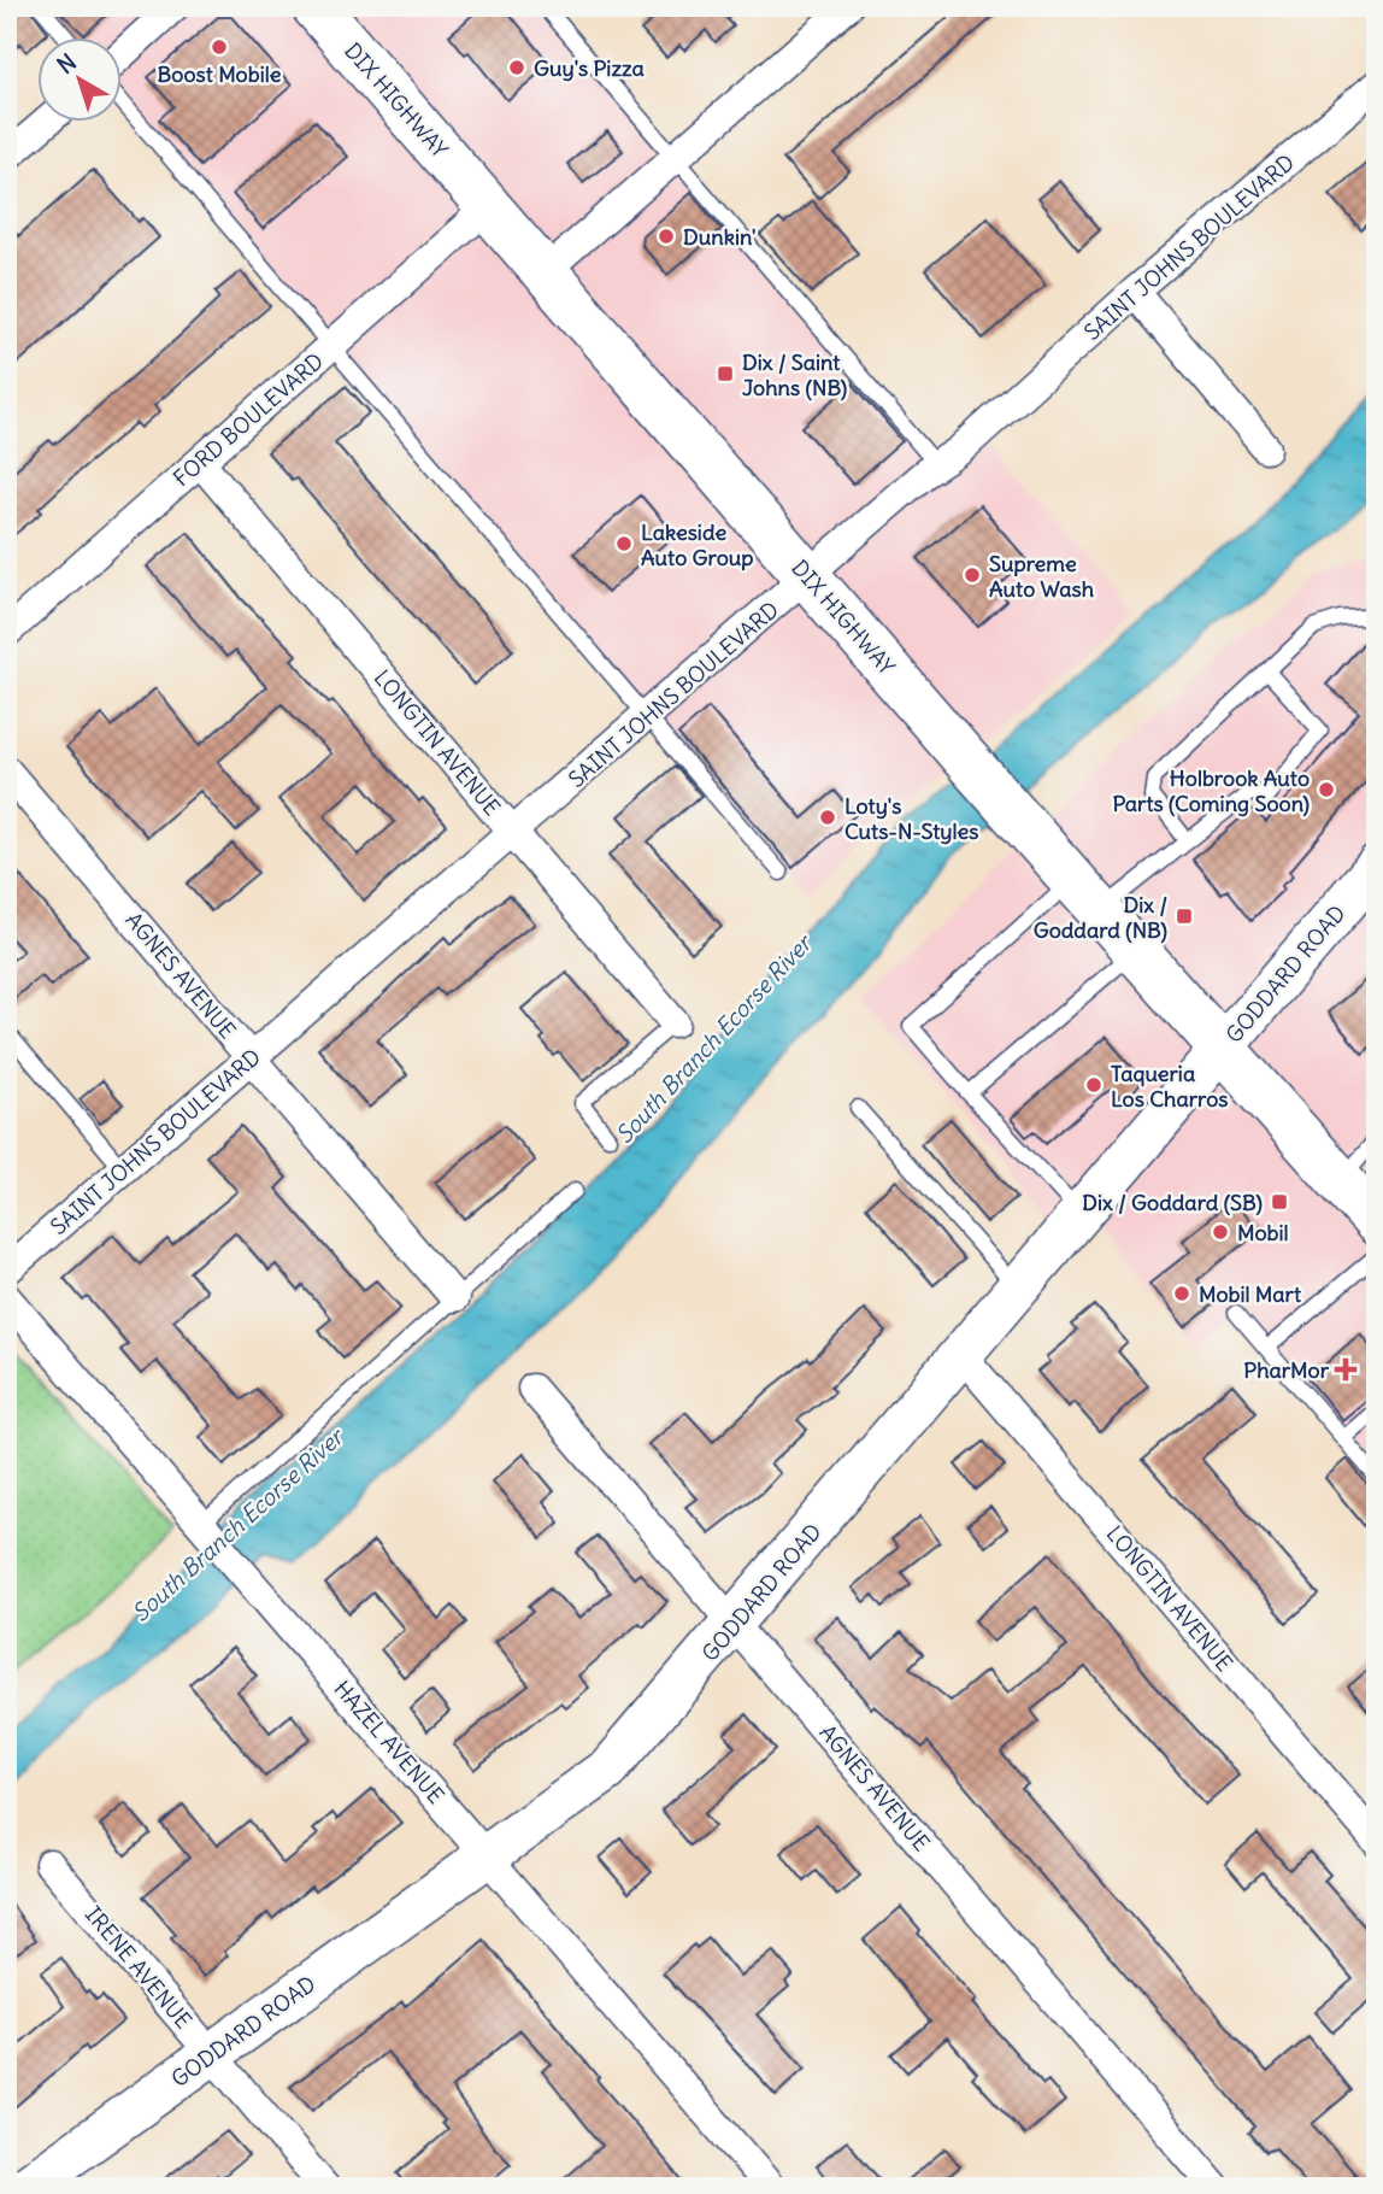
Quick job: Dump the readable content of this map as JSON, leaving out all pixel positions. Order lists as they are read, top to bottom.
{
  "streets": {
    "main road": ["DIX HIGHWAY"],
    "street": [
      "SAINT JOHNS BOULEVARD",
      "FORD BOULEVARD",
      "LONGTIN AVENUE",
      "GODDARD ROAD",
      "AGNES AVENUE",
      "HAZEL AVENUE",
      "IRENE AVENUE"
    ]
  },
  "crossings": [
    ["DIX HIGHWAY", "SAINT JOHNS BOULEVARD"],
    ["DIX HIGHWAY", "FORD BOULEVARD"],
    ["DIX HIGHWAY", "GODDARD ROAD"],
    ["SAINT JOHNS BOULEVARD", "LONGTIN AVENUE"],
    ["SAINT JOHNS BOULEVARD", "AGNES AVENUE"],
    ["FORD BOULEVARD", "LONGTIN AVENUE"],
    ["LONGTIN AVENUE", "GODDARD ROAD"],
    ["GODDARD ROAD", "AGNES AVENUE"],
    ["GODDARD ROAD", "HAZEL AVENUE"],
    ["GODDARD ROAD", "IRENE AVENUE"]
  ],
  "water": ["South Branch Ecorse River"],
  "places": {
    "other": [
      "Boost Mobile",
      "Guy's Pizza",
      "Dunkin'",
      "Lakeside Auto Group",
      "Supreme Auto Wash",
      "Holbrook Auto Parts (Coming Soon)",
      "Loty's Cuts-N-Styles",
      "Taqueria Los Charros",
      "Mobil",
      "Mobil Mart"
    ],
    "transit": ["Dix / Saint Johns (NB)", "Dix / Goddard (NB)", "Dix / Goddard (SB)"],
    "health": ["PharMor"]
  },
  "north": "top left"
}
